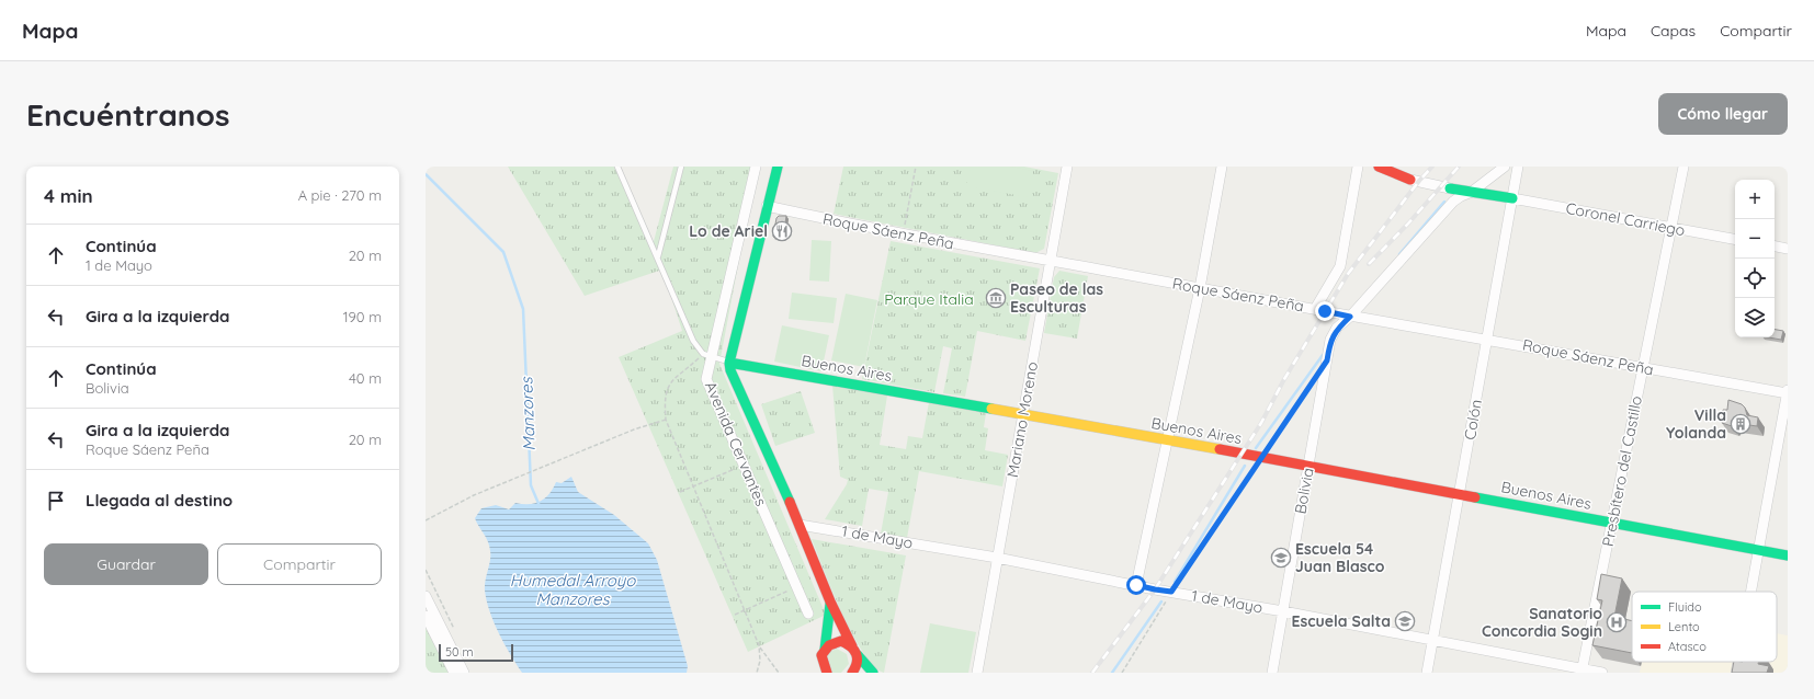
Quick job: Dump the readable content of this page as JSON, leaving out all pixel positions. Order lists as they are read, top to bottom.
{
  "streets": {
    "street": [
      "Coronel Carriego",
      "Roque Sáenz Peña",
      "Buenos Aires",
      "Mariano Moreno",
      "Colón",
      "Avenida Cervantes",
      "Presbítero del Castillo",
      "Bolivia",
      "1 de Mayo"
    ]
  },
  "crossings": [
    ["Coronel Carriego", "Colón"],
    ["Coronel Carriego", "Presbítero del Castillo"],
    ["Roque Sáenz Peña", "Mariano Moreno"],
    ["Roque Sáenz Peña", "Colón"],
    ["Roque Sáenz Peña", "Presbítero del Castillo"],
    ["Roque Sáenz Peña", "Bolivia"],
    ["Buenos Aires", "Mariano Moreno"],
    ["Buenos Aires", "Colón"],
    ["Buenos Aires", "Presbítero del Castillo"],
    ["Buenos Aires", "Bolivia"],
    ["Mariano Moreno", "1 de Mayo"],
    ["Colón", "1 de Mayo"],
    ["Presbítero del Castillo", "1 de Mayo"],
    ["Bolivia", "1 de Mayo"]
  ],
  "water": ["Manzores", "Humedal Arroyo Manzores"],
  "parks": ["Parque Italia"],
  "places": {
    "restaurant": ["Lo de Ariel"],
    "museum": ["Paseo de las Esculturas"],
    "building": ["Villa Yolanda"],
    "school or university": ["Escuela 54 Juan Blasco", "Escuela Salta"],
    "hospital": ["Sanatorio Concordia Sogin"]
  },
  "legend": ["Fluido", "Lento", "Atasco"],
  "scale_bar": "50 m",
  "page": {
    "header": "Mapa",
    "nav": ["Mapa", "Capas", "Compartir"],
    "buttons": [
      "Cómo llegar",
      ["Guardar", "Compartir"]
    ],
    "title": "Encuéntranos",
    "heading": ["4 min", "A pie · 270 m"],
    "map_buttons": ["+", "−"],
    "list": [
      ["Continúa", "1 de Mayo", "20 m"],
      ["Gira a la izquierda", "190 m"],
      ["Continúa", "Bolivia", "40 m"],
      ["Gira a la izquierda", "Roque Sáenz Peña", "20 m"],
      "Llegada al destino"
    ],
    "scale": "50 m"
  }
}
